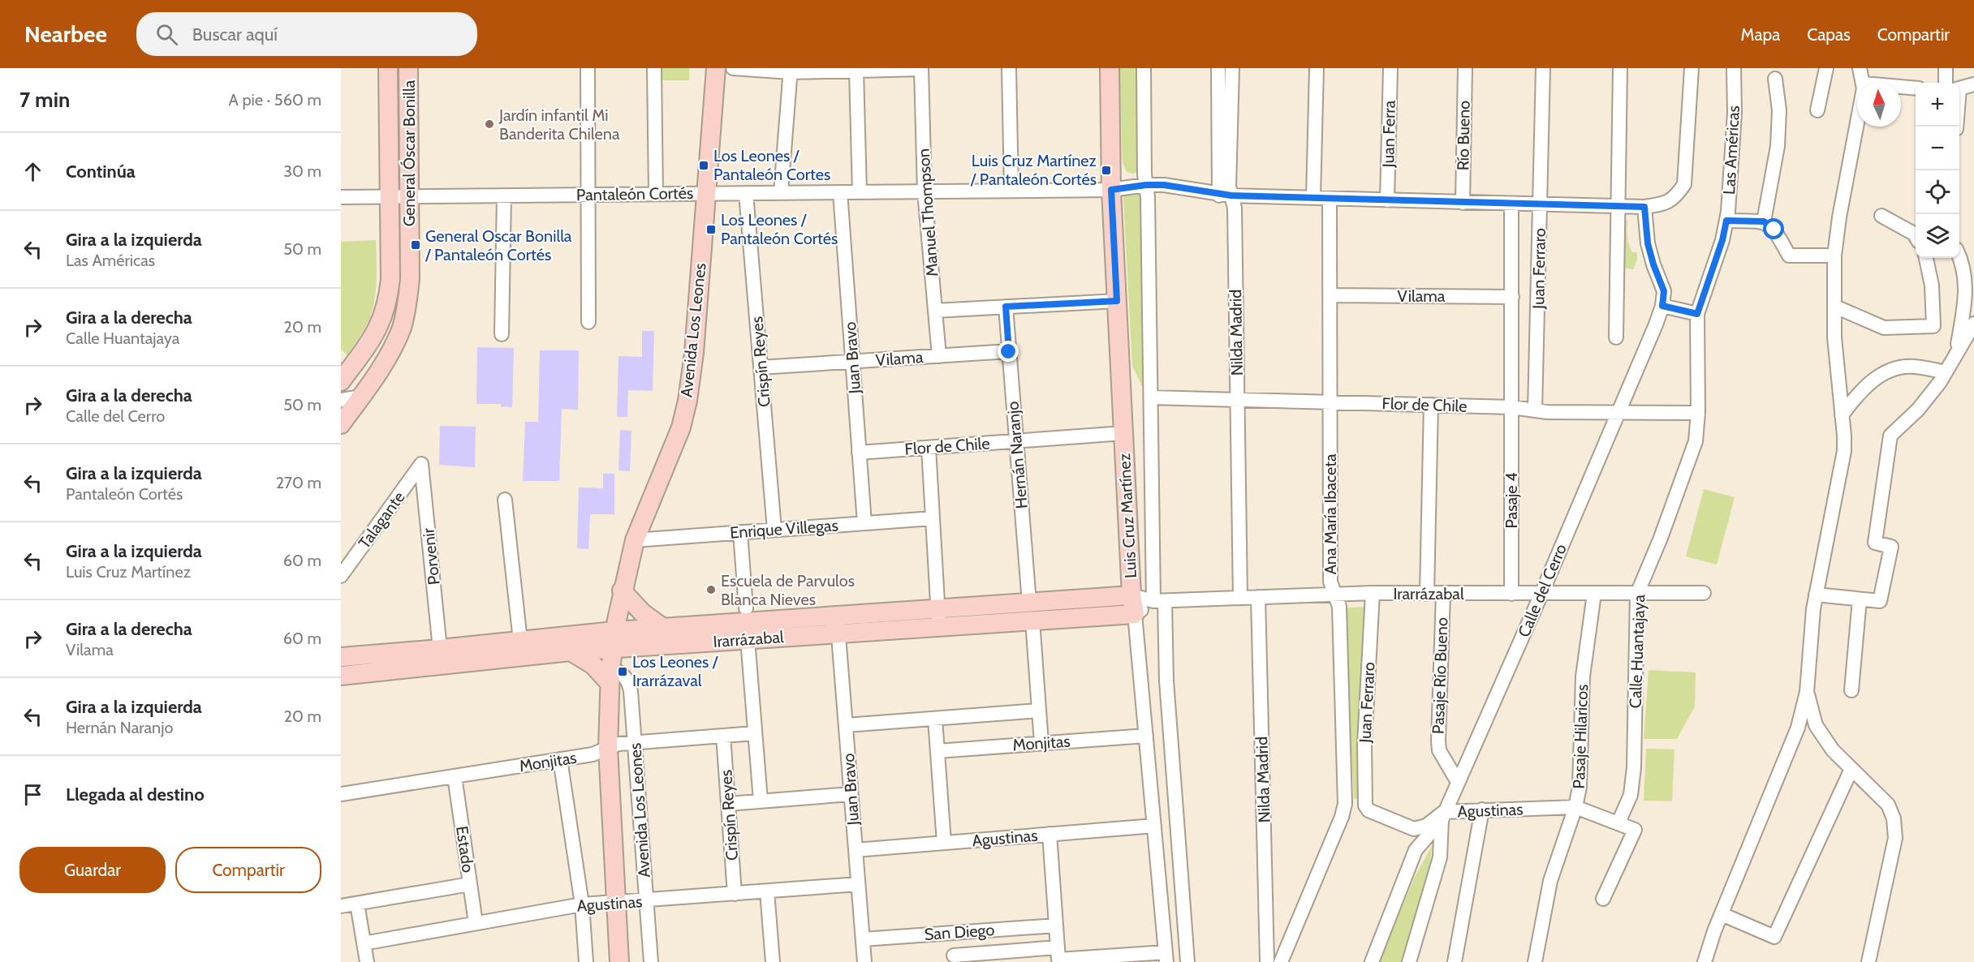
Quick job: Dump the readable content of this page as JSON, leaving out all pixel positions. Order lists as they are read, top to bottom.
{
  "streets": {
    "street": [
      "Juan Ferra",
      "Río Bueno",
      "Las Américas",
      "General Óscar Bonilla",
      "Pantaleón Cortés",
      "Manuel Thompson",
      "Juan Ferraro",
      "Vilama",
      "Avenida Los Leones",
      "Nilda Madrid",
      "Juan Bravo",
      "Crispín Reyes",
      "Flor de Chile",
      "Hernán Naranjo",
      "Pasaje 4",
      "Ana María Ibaceta",
      "Luis Cruz Martínez",
      "Talagante",
      "Enrique Villegas",
      "Porvenir",
      "Calle del Cerro",
      "Irarrázabal",
      "Calle Huantajaya",
      "Pasaje Río Bueno",
      "Pasaje Hilaricos",
      "Monjitas",
      "Agustinas",
      "Estado",
      "San Diego"
    ]
  },
  "crossings": [
    ["Juan Ferra", "Pantaleón Cortés"],
    ["Río Bueno", "Pantaleón Cortés"],
    ["Las Américas", "Calle Huantajaya"],
    ["General Óscar Bonilla", "Pantaleón Cortés"],
    ["Pantaleón Cortés", "Manuel Thompson"],
    ["Pantaleón Cortés", "Juan Ferraro"],
    ["Pantaleón Cortés", "Avenida Los Leones"],
    ["Pantaleón Cortés", "Nilda Madrid"],
    ["Pantaleón Cortés", "Juan Bravo"],
    ["Pantaleón Cortés", "Crispín Reyes"],
    ["Pantaleón Cortés", "Ana María Ibaceta"],
    ["Pantaleón Cortés", "Luis Cruz Martínez"],
    ["Pantaleón Cortés", "Calle del Cerro"],
    ["Manuel Thompson", "Vilama"],
    ["Juan Ferraro", "Vilama"],
    ["Juan Ferraro", "Flor de Chile"],
    ["Juan Ferraro", "Pasaje 4"],
    ["Juan Ferraro", "Irarrázabal"],
    ["Juan Ferraro", "Agustinas"],
    ["Vilama", "Juan Bravo"],
    ["Vilama", "Crispín Reyes"],
    ["Vilama", "Hernán Naranjo"],
    ["Vilama", "Ana María Ibaceta"],
    ["Avenida Los Leones", "Enrique Villegas"],
    ["Avenida Los Leones", "Irarrázabal"],
    ["Avenida Los Leones", "Monjitas"],
    ["Avenida Los Leones", "Agustinas"],
    ["Nilda Madrid", "Flor de Chile"],
    ["Nilda Madrid", "Irarrázabal"],
    ["Juan Bravo", "Flor de Chile"],
    ["Juan Bravo", "Enrique Villegas"],
    ["Juan Bravo", "Irarrázabal"],
    ["Juan Bravo", "Monjitas"],
    ["Juan Bravo", "Agustinas"],
    ["Juan Bravo", "San Diego"],
    ["Crispín Reyes", "Enrique Villegas"],
    ["Crispín Reyes", "Irarrázabal"],
    ["Crispín Reyes", "Monjitas"],
    ["Crispín Reyes", "Agustinas"],
    ["Flor de Chile", "Hernán Naranjo"],
    ["Flor de Chile", "Pasaje 4"],
    ["Flor de Chile", "Ana María Ibaceta"],
    ["Flor de Chile", "Luis Cruz Martínez"],
    ["Flor de Chile", "Calle del Cerro"],
    ["Flor de Chile", "Calle Huantajaya"],
    ["Hernán Naranjo", "Irarrázabal"],
    ["Hernán Naranjo", "Monjitas"],
    ["Pasaje 4", "Irarrázabal"],
    ["Ana María Ibaceta", "Irarrázabal"],
    ["Luis Cruz Martínez", "Irarrázabal"],
    ["Luis Cruz Martínez", "Monjitas"],
    ["Luis Cruz Martínez", "Agustinas"],
    ["Luis Cruz Martínez", "San Diego"],
    ["Talagante", "Porvenir"],
    ["Porvenir", "Irarrázabal"],
    ["Calle del Cerro", "Irarrázabal"],
    ["Calle del Cerro", "Pasaje Río Bueno"],
    ["Calle del Cerro", "Agustinas"],
    ["Irarrázabal", "Calle Huantajaya"],
    ["Irarrázabal", "Pasaje Río Bueno"],
    ["Irarrázabal", "Pasaje Hilaricos"],
    ["Calle Huantajaya", "Agustinas"],
    ["Pasaje Hilaricos", "Agustinas"],
    ["Monjitas", "Estado"],
    ["Agustinas", "Estado"]
  ],
  "places": {
    "other": ["Jardín infantil Mi Banderita Chilena", "Escuela de Parvulos Blanca Nieves"],
    "transit": [
      "Los Leones / Pantaleón Cortes",
      "Luis Cruz Martínez / Pantaleón Cortés",
      "Los Leones / Pantaleón Cortés",
      "General Oscar Bonilla / Pantaleón Cortés",
      "Los Leones / Irarrázaval"
    ]
  },
  "north": "top",
  "page": {
    "header": "Nearbee",
    "search": "Buscar aquí",
    "nav": ["Mapa", "Capas", "Compartir"],
    "heading": ["7 min", "A pie · 560 m"],
    "map_buttons": ["+", "−"],
    "list": [
      ["Continúa", "30 m"],
      ["Gira a la izquierda", "Las Américas", "50 m"],
      ["Gira a la derecha", "Calle Huantajaya", "20 m"],
      ["Gira a la derecha", "Calle del Cerro", "50 m"],
      ["Gira a la izquierda", "Pantaleón Cortés", "270 m"],
      ["Gira a la izquierda", "Luis Cruz Martínez", "60 m"],
      ["Gira a la derecha", "Vilama", "60 m"],
      ["Gira a la izquierda", "Hernán Naranjo", "20 m"],
      "Llegada al destino"
    ],
    "buttons": ["Guardar", "Compartir"]
  }
}
